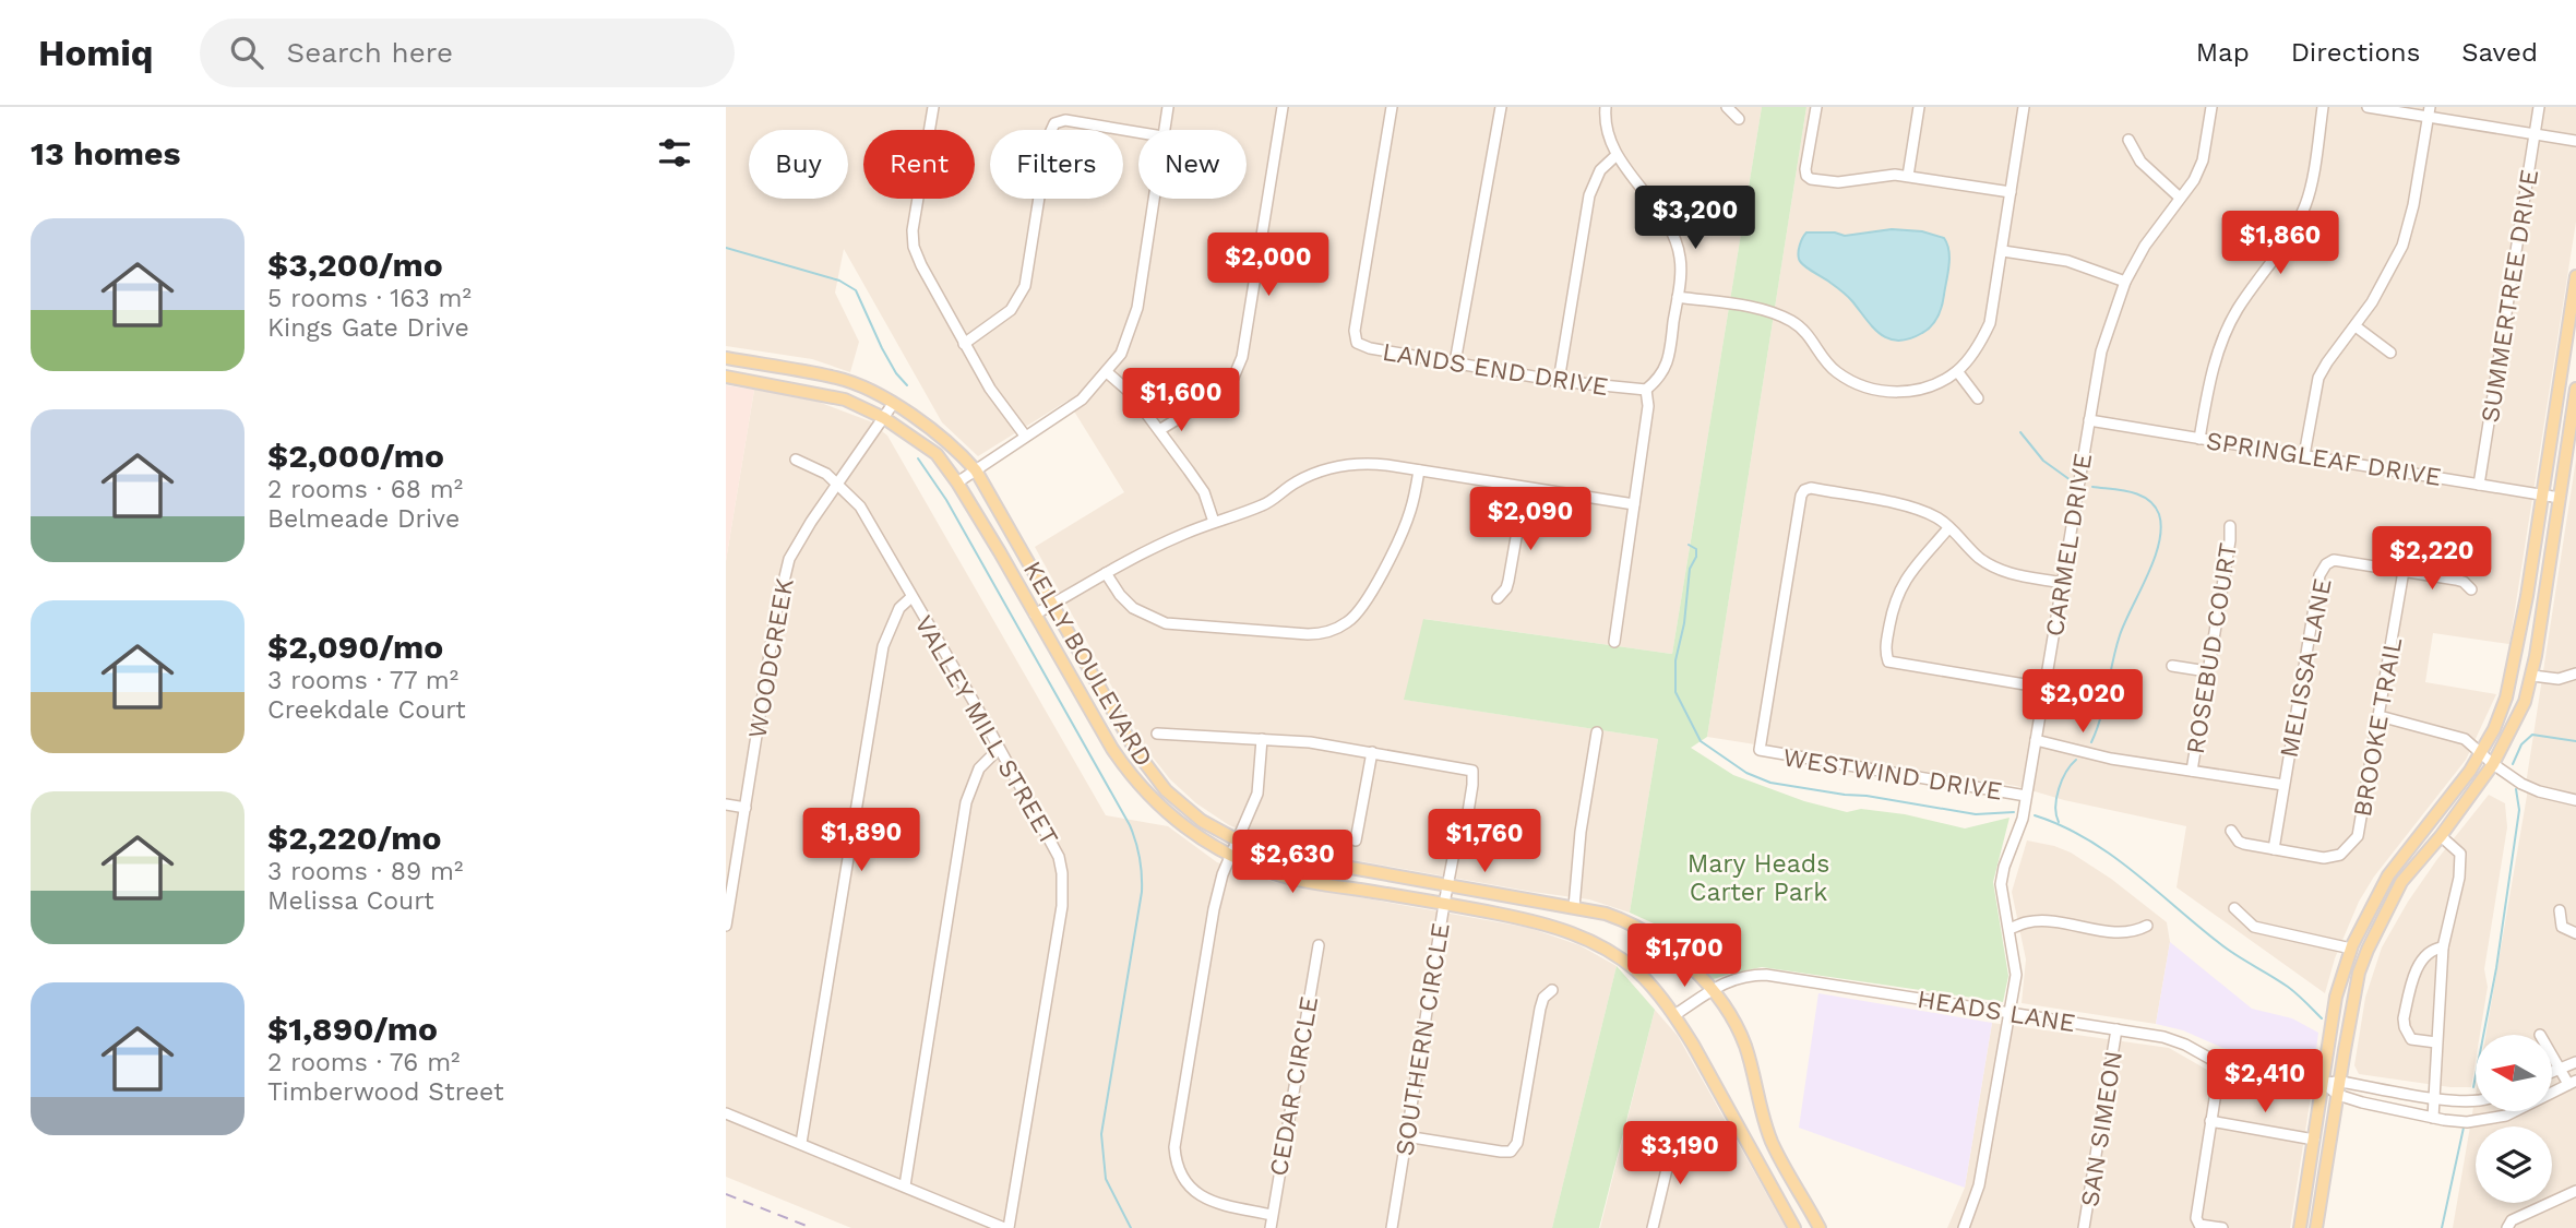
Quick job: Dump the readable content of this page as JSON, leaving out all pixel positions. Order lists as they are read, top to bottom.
{
  "streets": {
    "main road": ["KELLY BOULEVARD"],
    "street": [
      "SUMMERTREE DRIVE",
      "LANDS END DRIVE",
      "SPRINGLEAF DRIVE",
      "CARMEL DRIVE",
      "ROSEBUD COURT",
      "WOODCREEK",
      "MELISSA LANE",
      "BROOKE TRAIL",
      "VALLEY MILL STREET",
      "WESTWIND DRIVE",
      "HEADS LANE",
      "SOUTHERN CIRCLE",
      "CEDAR CIRCLE",
      "SAN SIMEON"
    ]
  },
  "crossings": [
    ["SUMMERTREE DRIVE", "SPRINGLEAF DRIVE"],
    ["SPRINGLEAF DRIVE", "CARMEL DRIVE"],
    ["CARMEL DRIVE", "WESTWIND DRIVE"],
    ["CARMEL DRIVE", "HEADS LANE"],
    ["WOODCREEK", "KELLY BOULEVARD"],
    ["WOODCREEK", "VALLEY MILL STREET"],
    ["KELLY BOULEVARD", "HEADS LANE"],
    ["KELLY BOULEVARD", "SOUTHERN CIRCLE"],
    ["MELISSA LANE", "BROOKE TRAIL"],
    ["HEADS LANE", "SAN SIMEON"]
  ],
  "parks": ["Mary Heads Carter Park"],
  "north": "left",
  "page": {
    "header": "Homiq",
    "search": "Search here",
    "nav": ["Map", "Directions", "Saved"],
    "heading": "13 homes",
    "chip": [
      "Buy",
      "Rent",
      "Filters",
      "New"
    ],
    "price": [
      "$3,200",
      "$1,860",
      "$2,000",
      "$1,600",
      "$2,090",
      "$2,220",
      "$2,020",
      "$1,890",
      "$1,760",
      "$2,630",
      "$1,700",
      "$2,410",
      "$3,190"
    ],
    "list": [
      {
        "name": "$3,200/mo",
        "note": "5 rooms · 163 m² · Kings Gate Drive"
      },
      {
        "name": "$2,000/mo",
        "note": "2 rooms · 68 m² · Belmeade Drive"
      },
      {
        "name": "$2,090/mo",
        "note": "3 rooms · 77 m² · Creekdale Court"
      },
      {
        "name": "$2,220/mo",
        "note": "3 rooms · 89 m² · Melissa Court"
      },
      {
        "name": "$1,890/mo",
        "note": "2 rooms · 76 m² · Timberwood Street"
      }
    ]
  }
}
